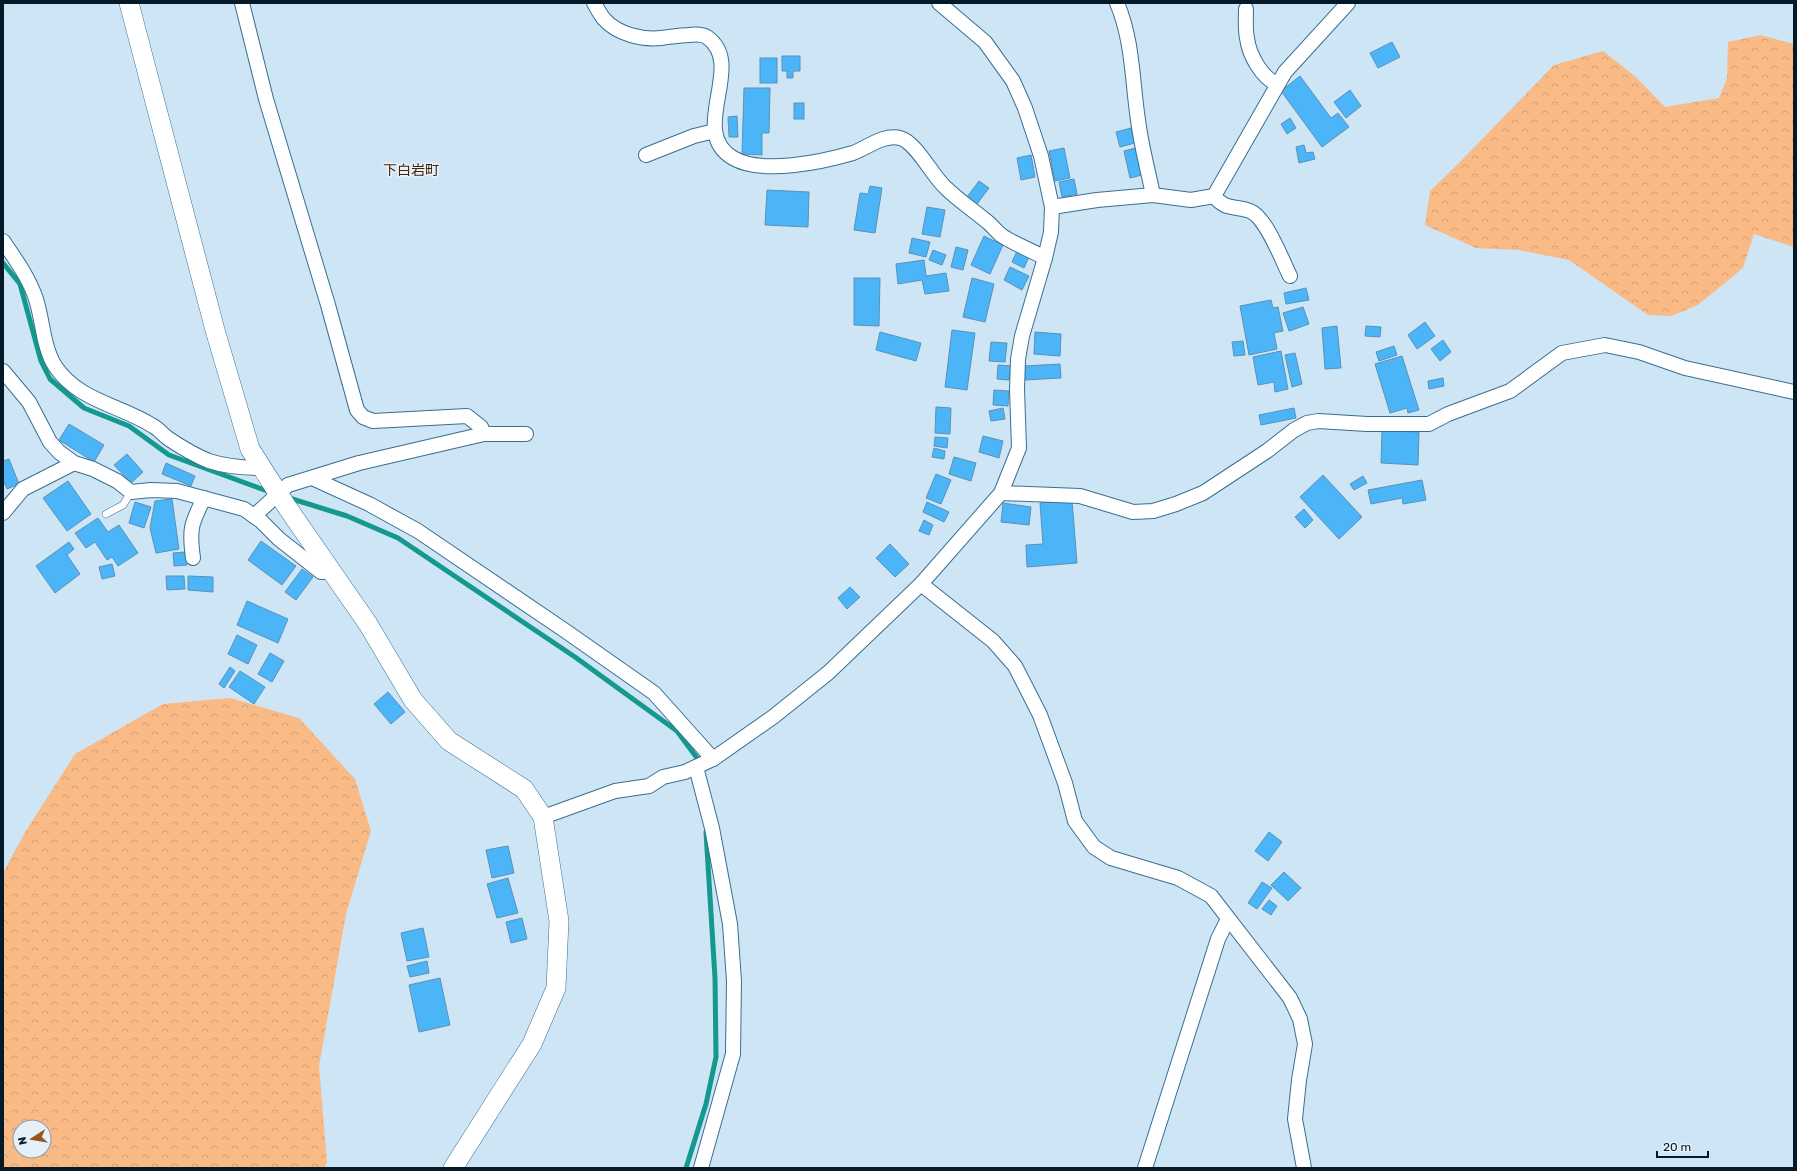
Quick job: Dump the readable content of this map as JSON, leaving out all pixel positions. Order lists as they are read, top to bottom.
{
  "districts": ["下白岩町"],
  "scale_bar": "20 m",
  "north": "left"
}
